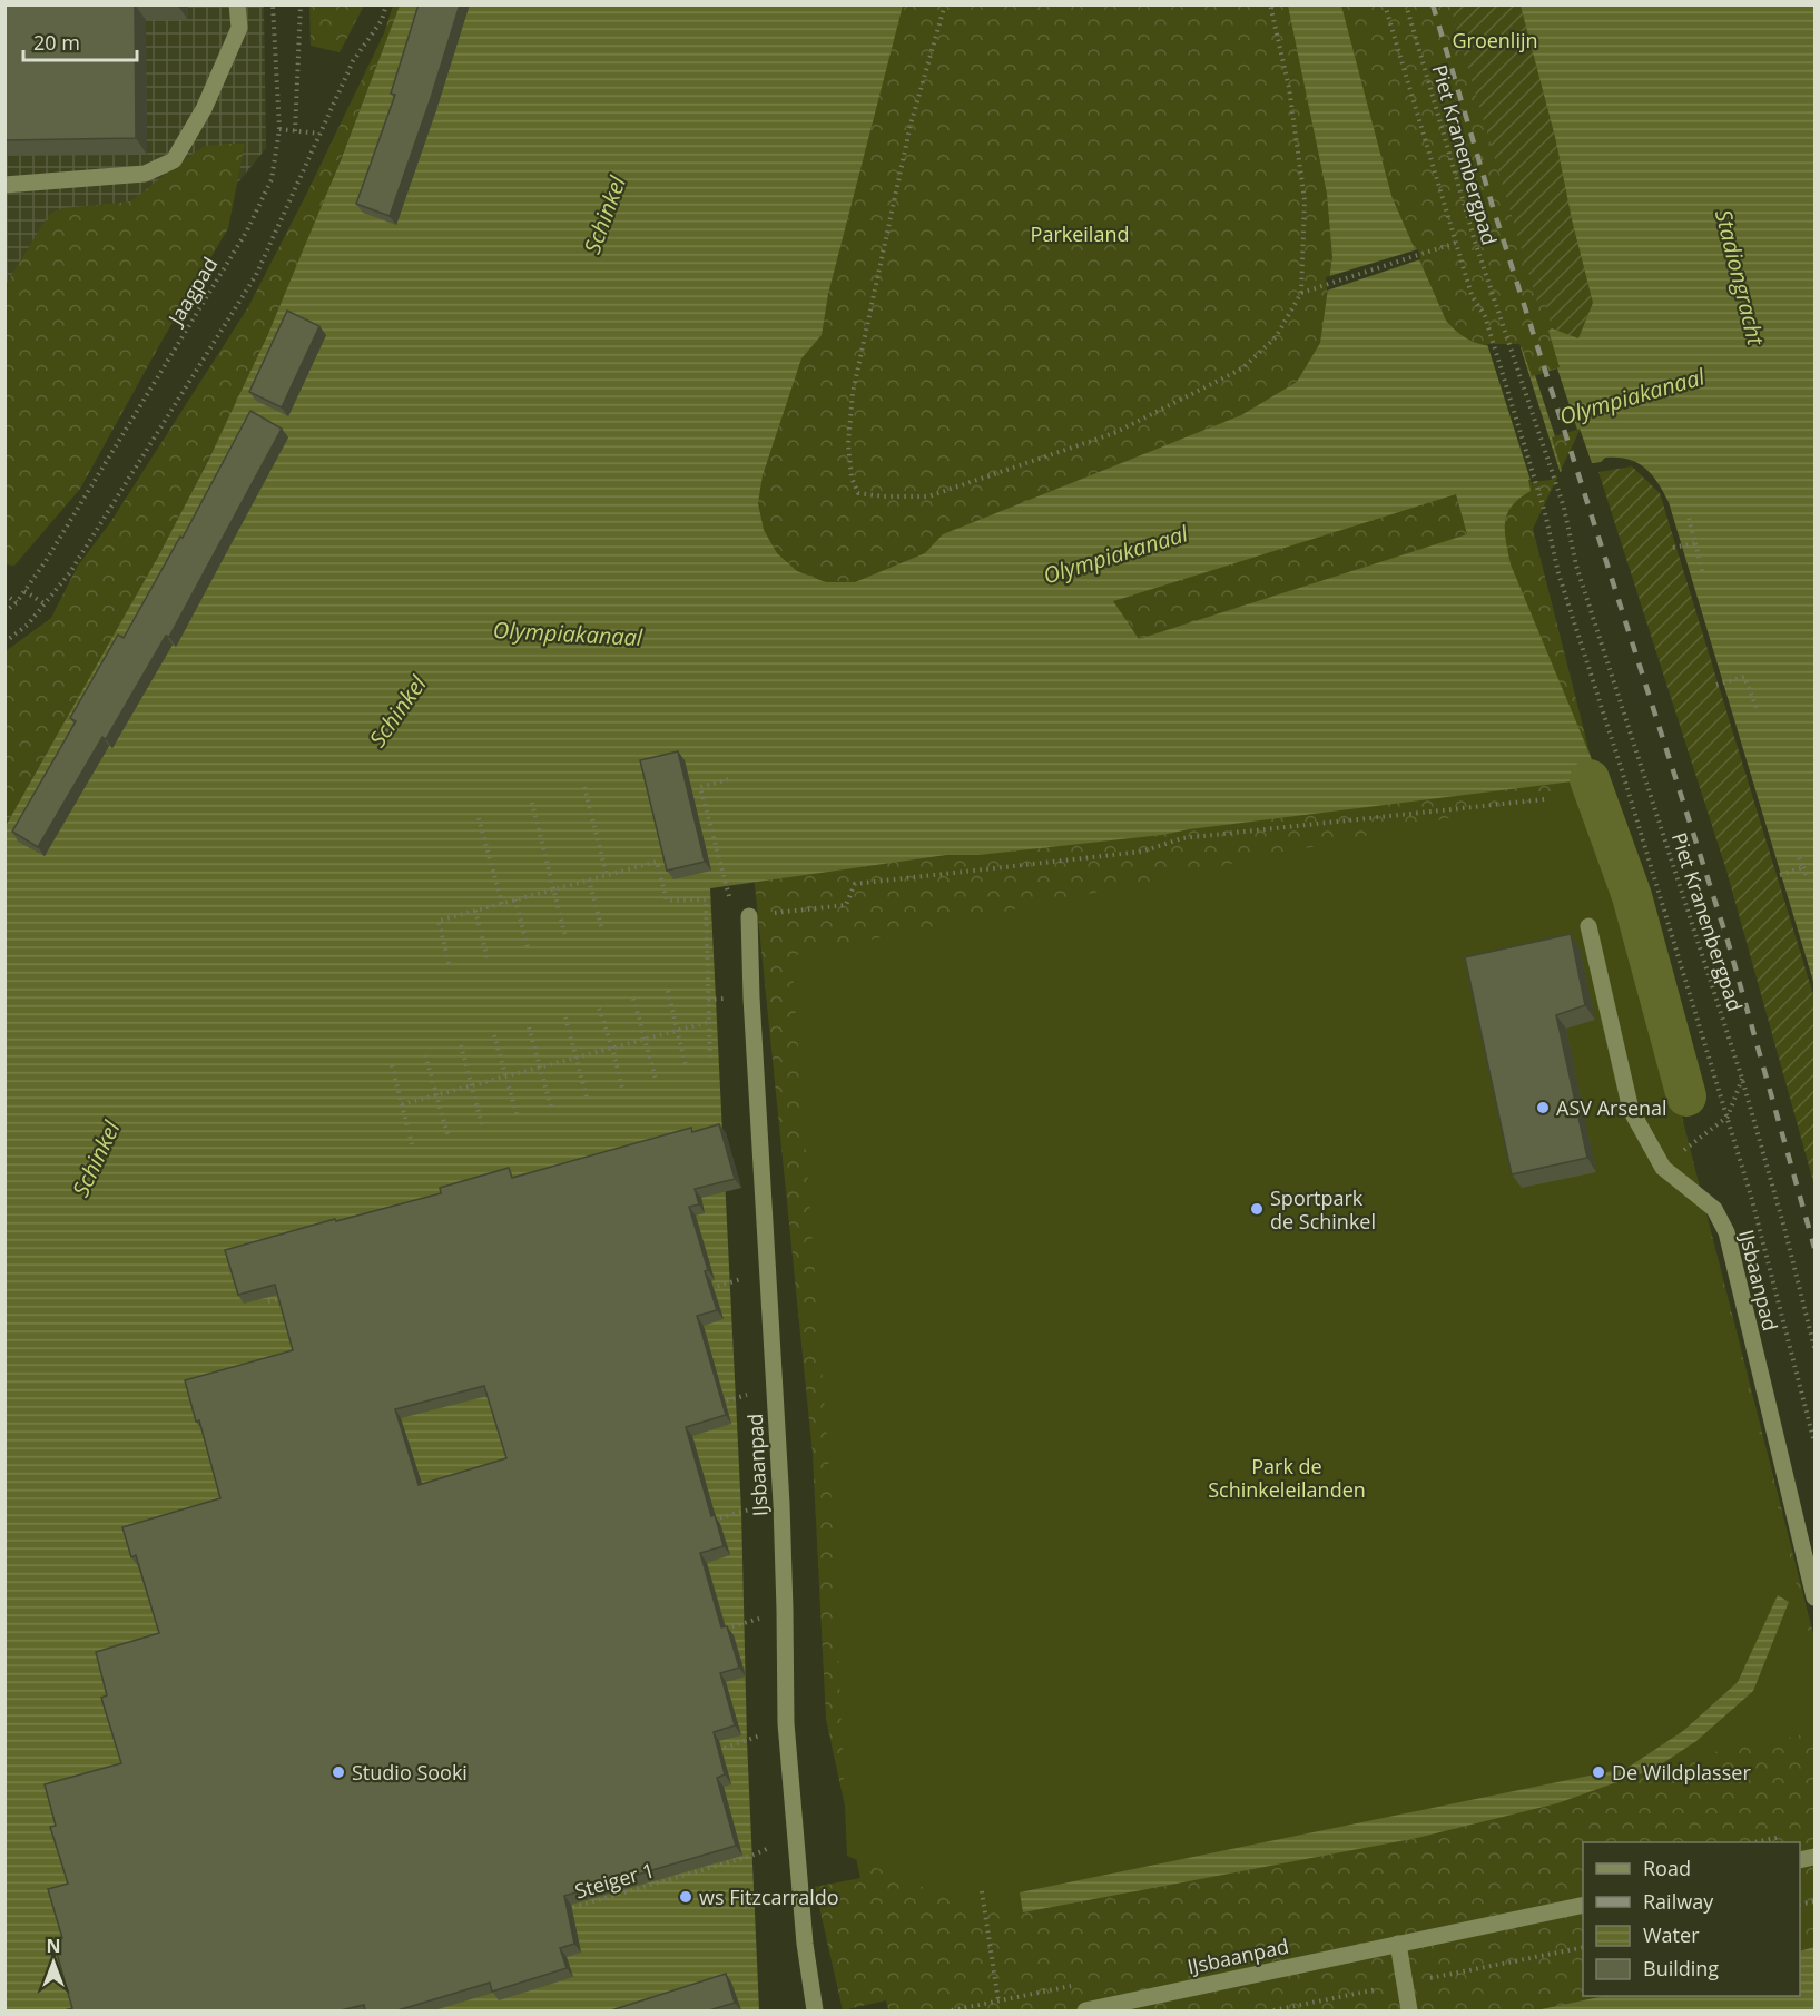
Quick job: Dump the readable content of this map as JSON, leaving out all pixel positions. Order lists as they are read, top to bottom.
{
  "streets": {
    "street": ["IJsbaanpad"],
    "path": ["Piet Kranenbergpad", "Jaagpad", "Steiger 1"]
  },
  "water": ["Schinkel", "Stadiongracht", "Olympiakanaal"],
  "parks": ["Groenlijn", "Parkeiland", "Park de Schinkeleilanden"],
  "places": [
    "ASV Arsenal",
    "Sportpark de Schinkel",
    "Studio Sooki",
    "De Wildplasser",
    "ws Fitzcarraldo"
  ],
  "legend": [
    "Road",
    "Railway",
    "Water",
    "Building"
  ],
  "scale_bar": "20 m",
  "north": "top"
}
